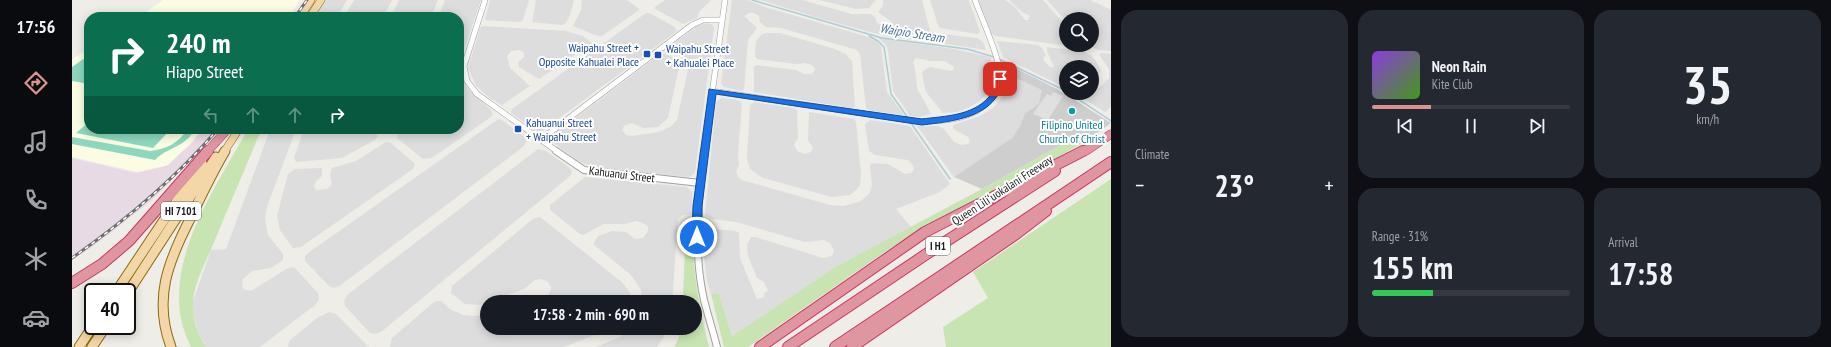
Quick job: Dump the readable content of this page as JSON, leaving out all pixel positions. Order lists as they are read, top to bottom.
{
  "streets": {
    "highway": ["Queen Liliʻuokalani Freeway", "I H1"],
    "main road": ["HI 7101"],
    "street": ["Kahuanui Street"]
  },
  "water": ["Waipio Stream"],
  "places": {
    "transit": ["Waipahu Street + Opposite Kahualei Place", "Waipahu Street + Kahualei Place", "Kahuanui Street + Waipahu Street"],
    "other": ["Filipino United Church of Christ"]
  },
  "page": {
    "tabs": "17:56",
    "tile": [
      "Climate",
      ["35", "km/h"],
      ["Range · 31%", "155 km"],
      ["Arrival", "17:58"]
    ],
    "turn": ["240 m", "Hiapo Street"],
    "song": ["Neon Rain", "Kite Club"],
    "heat": ["−", "23°", "+"],
    "limit": "40",
    "trip": "17:58 · 2 min · 690 m"
  }
}
